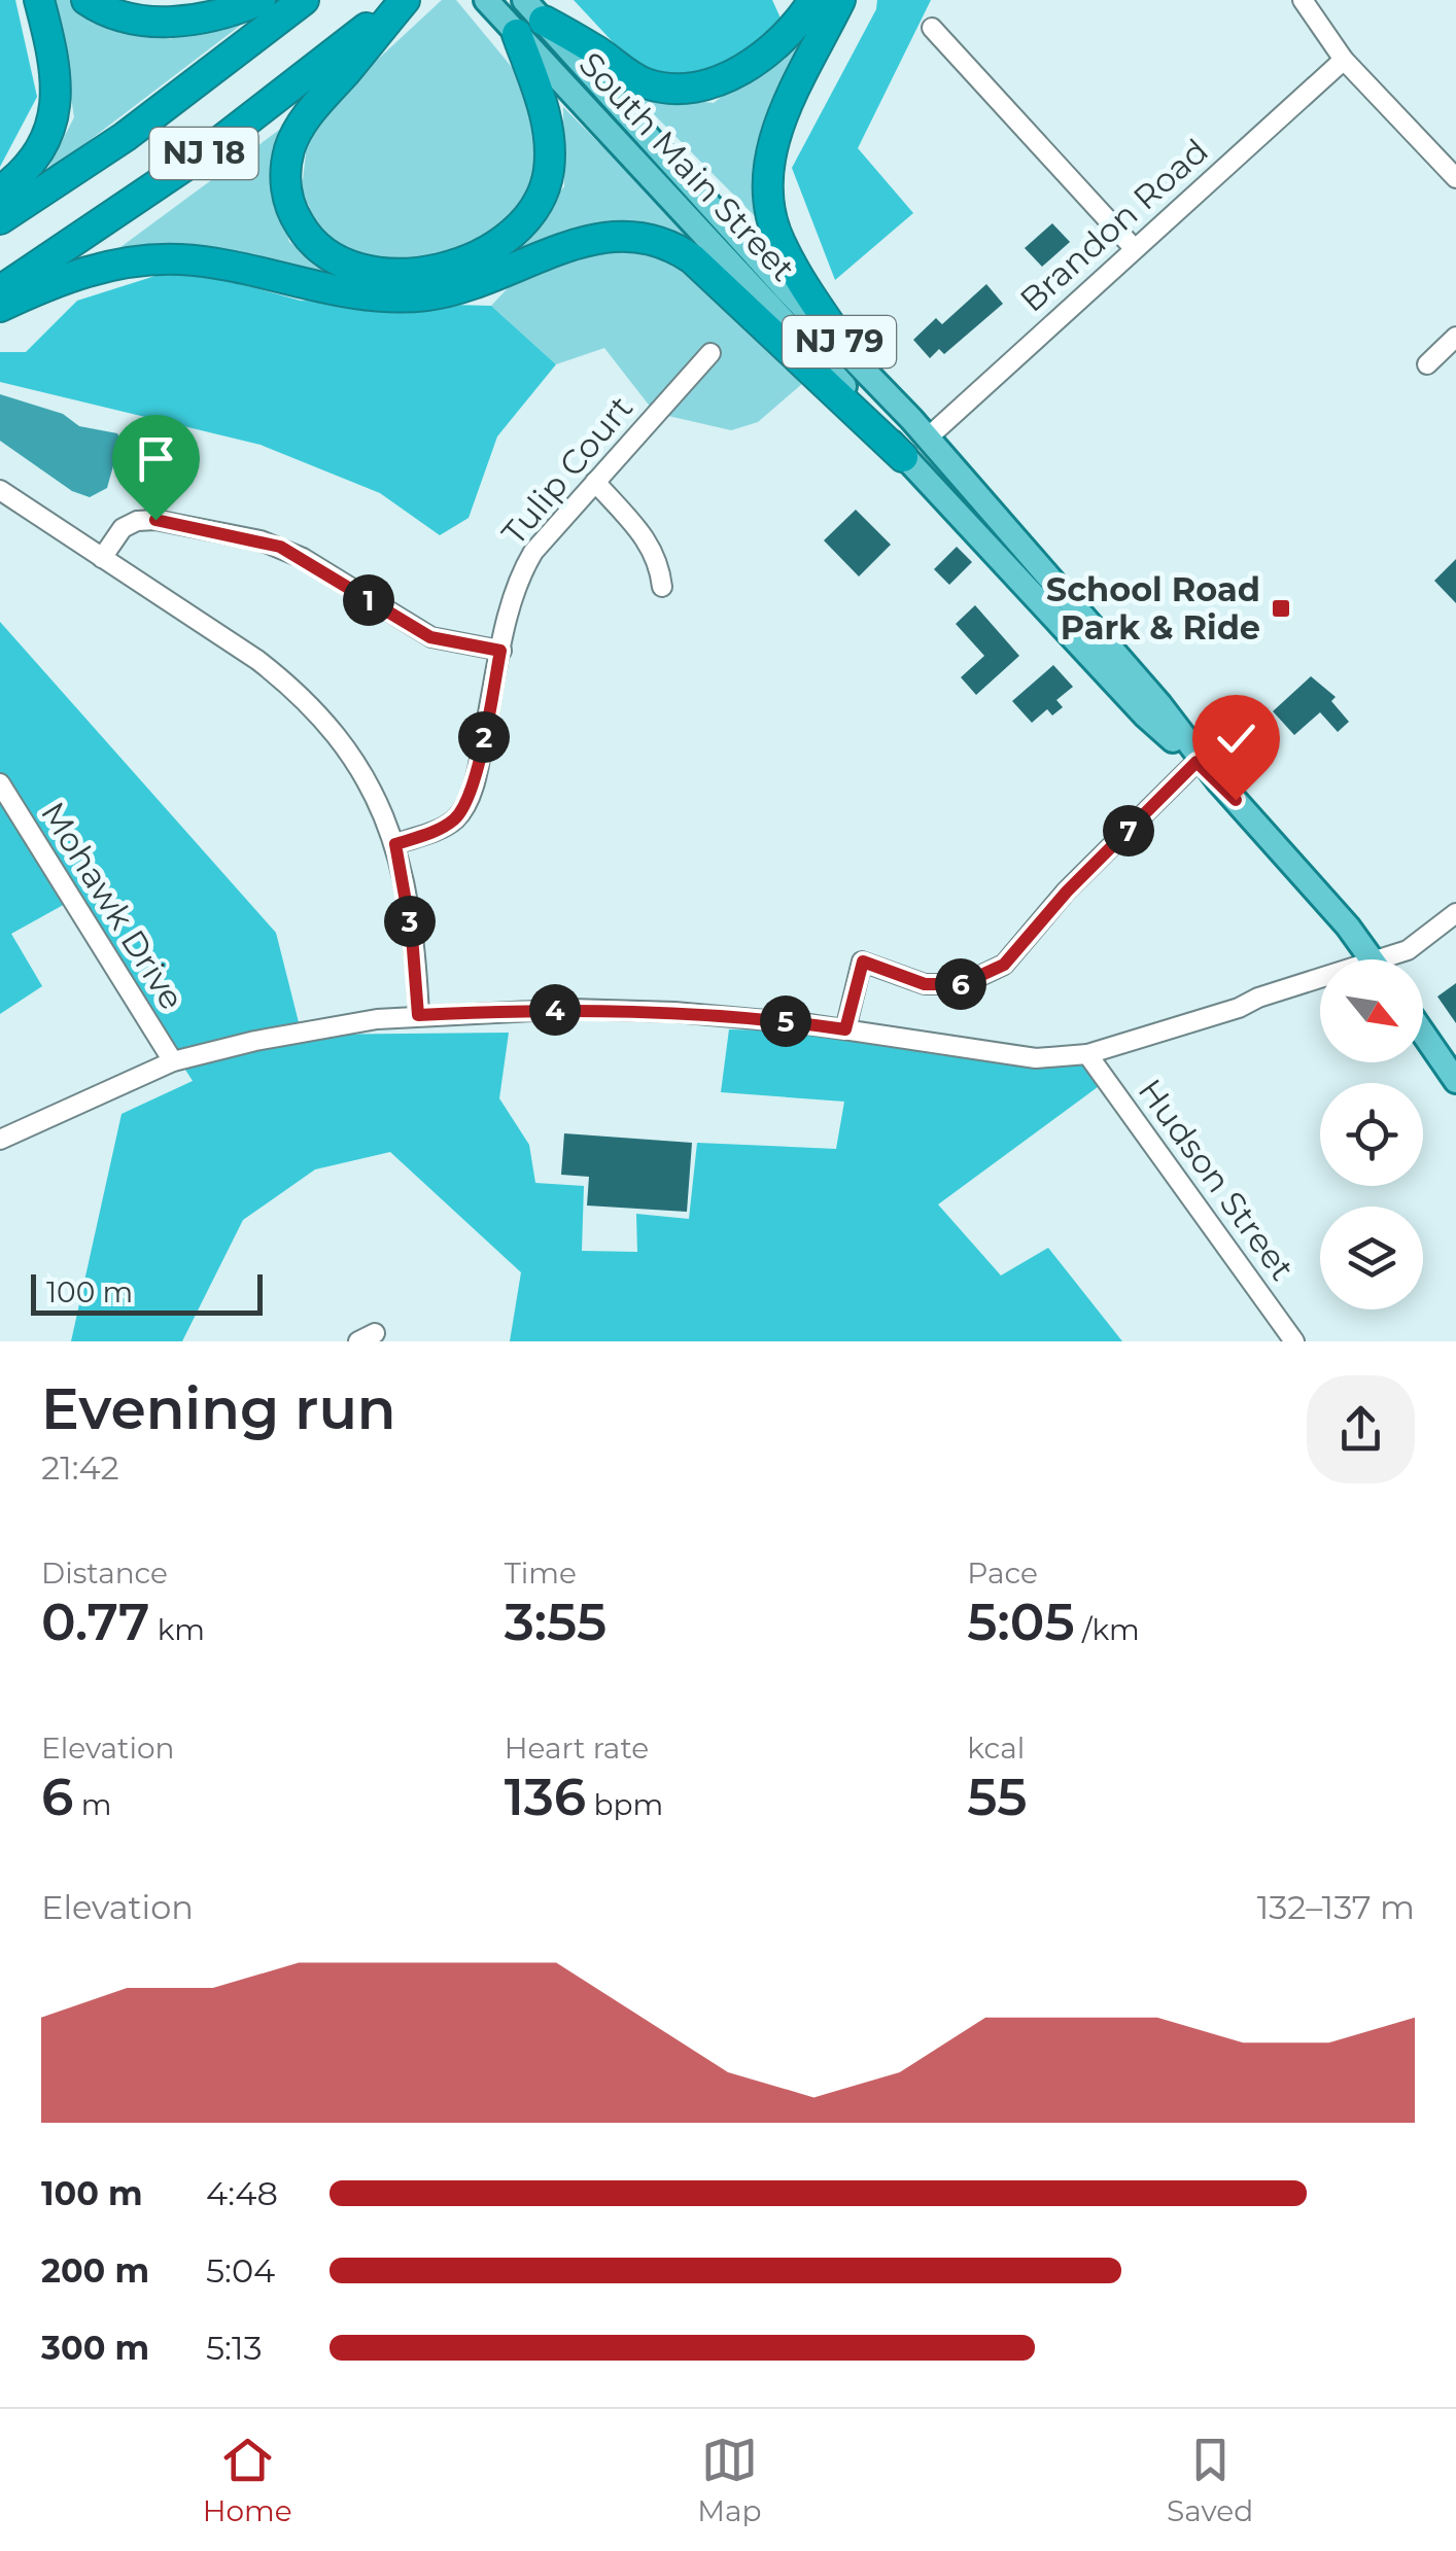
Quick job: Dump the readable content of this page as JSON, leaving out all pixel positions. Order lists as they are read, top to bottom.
{
  "streets": {
    "highway": ["NJ 18"],
    "main road": ["South Main Street", "NJ 79"],
    "street": [
      "Brandon Road",
      "Tulip Court",
      "Mohawk Drive",
      "Hudson Street"
    ]
  },
  "crossings": [
    ["South Main Street", "Brandon Road"]
  ],
  "places": {
    "transit": ["School Road Park & Ride"]
  },
  "scale_bar": "100 m",
  "north": "bottom right",
  "page": {
    "pins": [
      "1",
      "2",
      "7",
      "3",
      "6",
      "4",
      "5"
    ],
    "scale": "100 m",
    "heading": ["Evening run", "21:42"],
    "stats": [
      ["Distance", "0.77 km"],
      ["Time", "3:55"],
      ["Pace", "5:05 /km"],
      ["Elevation", "6 m"],
      ["Heart rate", "136 bpm"],
      ["kcal", "55"]
    ],
    "chart": ["Elevation", "132–137 m"],
    "list": [
      {
        "name": "100 m",
        "note": "4:48"
      },
      {
        "name": "200 m",
        "note": "5:04"
      },
      {
        "name": "300 m",
        "note": "5:13"
      }
    ],
    "tabs": ["Home", "Map", "Saved"]
  }
}
